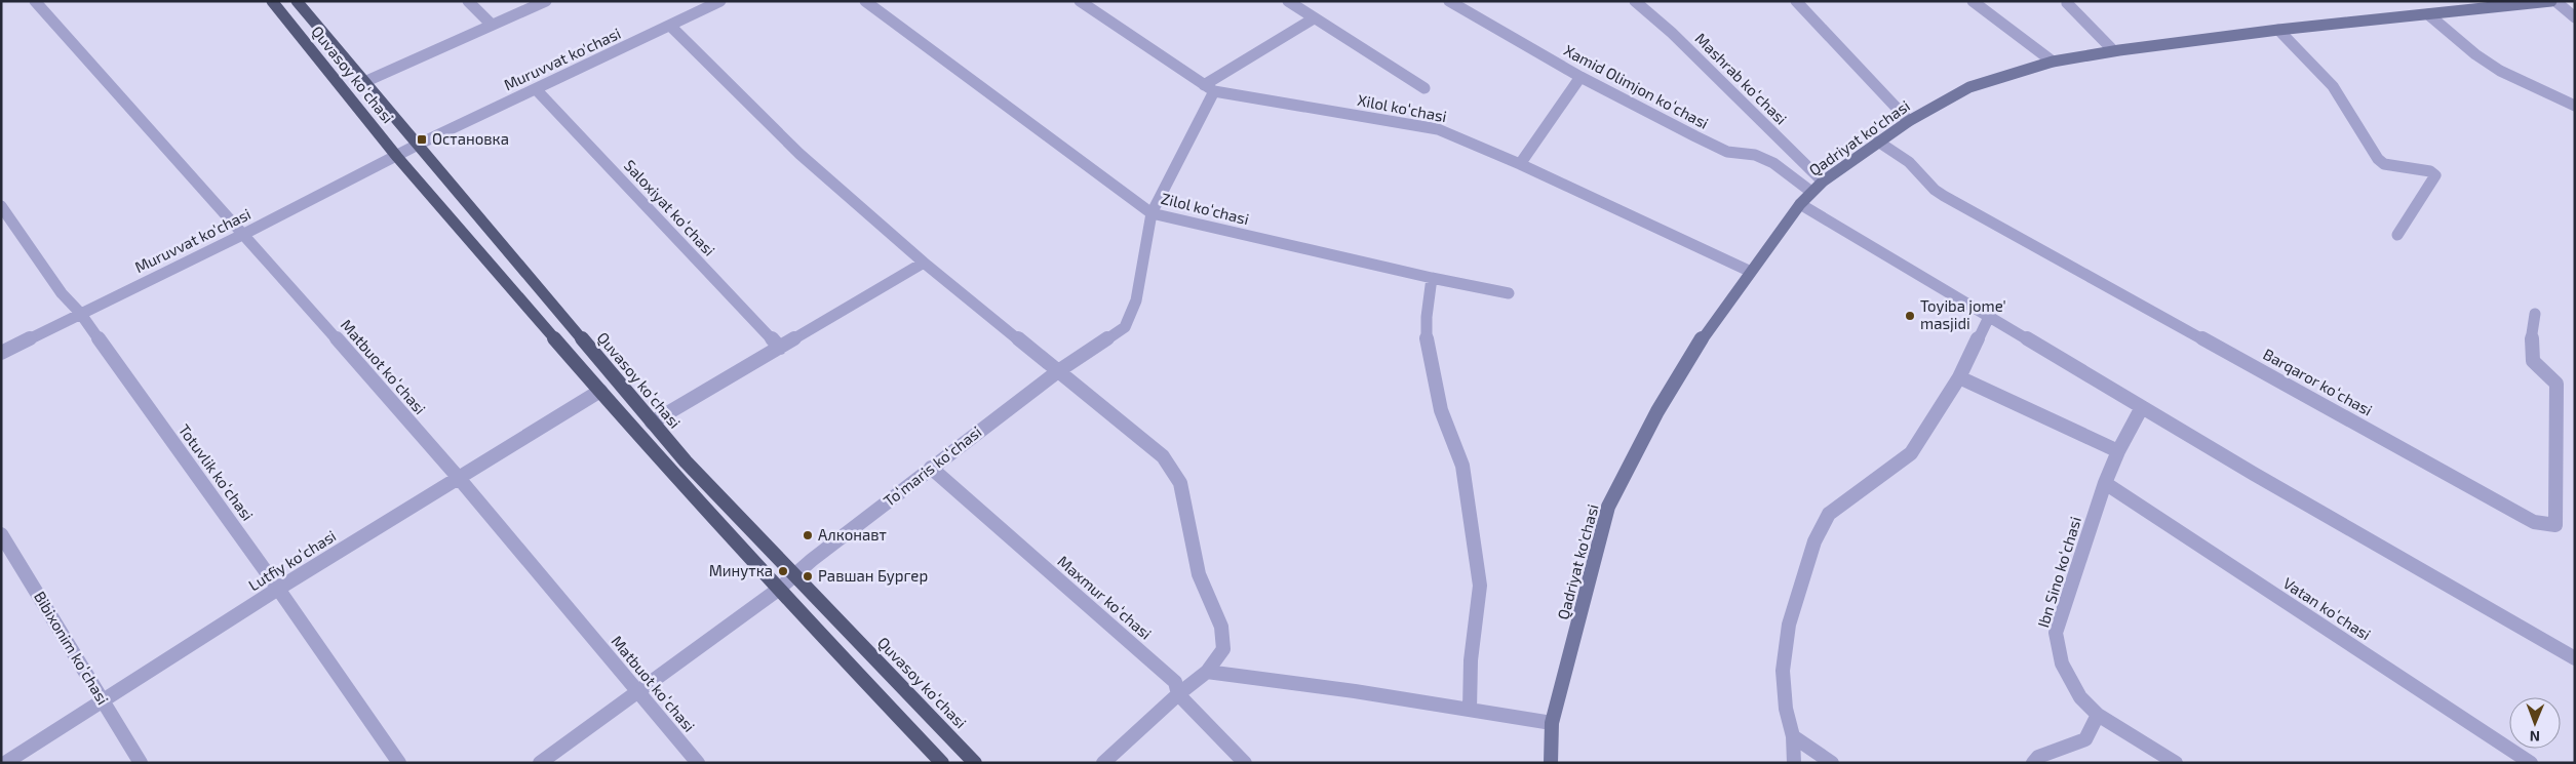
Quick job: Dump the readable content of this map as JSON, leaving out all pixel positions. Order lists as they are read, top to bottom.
{
  "streets": {
    "main road": ["Quvasoy koʻchasi"],
    "street": [
      "Muruvvat ko'chasi",
      "Mashrab koʻchasi",
      "Xamid Olimjon koʻchasi",
      "Xilol koʻchasi",
      "Qadriyat ko'chasi",
      "Saloxiyat koʻchasi",
      "Zilol koʻchasi",
      "Matbuot koʻchasi",
      "Barqaror koʻchasi",
      "Toʻmaris koʻchasi",
      "Totuvlik koʻchasi",
      "Lutfiy koʻchasi",
      "Ibn Sino koʻchasi",
      "Maxmur koʻchasi",
      "Vatan koʻchasi",
      "Bibixonim koʻchasi"
    ]
  },
  "crossings": [
    ["Muruvvat ko'chasi", "Quvasoy koʻchasi"],
    ["Muruvvat ko'chasi", "Saloxiyat koʻchasi"],
    ["Muruvvat ko'chasi", "Matbuot koʻchasi"],
    ["Muruvvat ko'chasi", "Totuvlik koʻchasi"],
    ["Quvasoy koʻchasi", "Toʻmaris koʻchasi"],
    ["Quvasoy koʻchasi", "Lutfiy koʻchasi"],
    ["Mashrab koʻchasi", "Qadriyat ko'chasi"],
    ["Xamid Olimjon koʻchasi", "Qadriyat ko'chasi"],
    ["Xilol koʻchasi", "Qadriyat ko'chasi"],
    ["Xilol koʻchasi", "Toʻmaris koʻchasi"],
    ["Qadriyat ko'chasi", "Barqaror koʻchasi"],
    ["Zilol koʻchasi", "Toʻmaris koʻchasi"],
    ["Matbuot koʻchasi", "Toʻmaris koʻchasi"],
    ["Matbuot koʻchasi", "Lutfiy koʻchasi"],
    ["Toʻmaris koʻchasi", "Maxmur koʻchasi"],
    ["Totuvlik koʻchasi", "Lutfiy koʻchasi"],
    ["Lutfiy koʻchasi", "Bibixonim koʻchasi"],
    ["Ibn Sino koʻchasi", "Vatan koʻchasi"]
  ],
  "places": {
    "transit": ["Остановка"],
    "other": [
      "Toyiba jome' masjidi",
      "Алконавт",
      "Минутка",
      "Равшан Бургер"
    ]
  },
  "north": "bottom"
}
